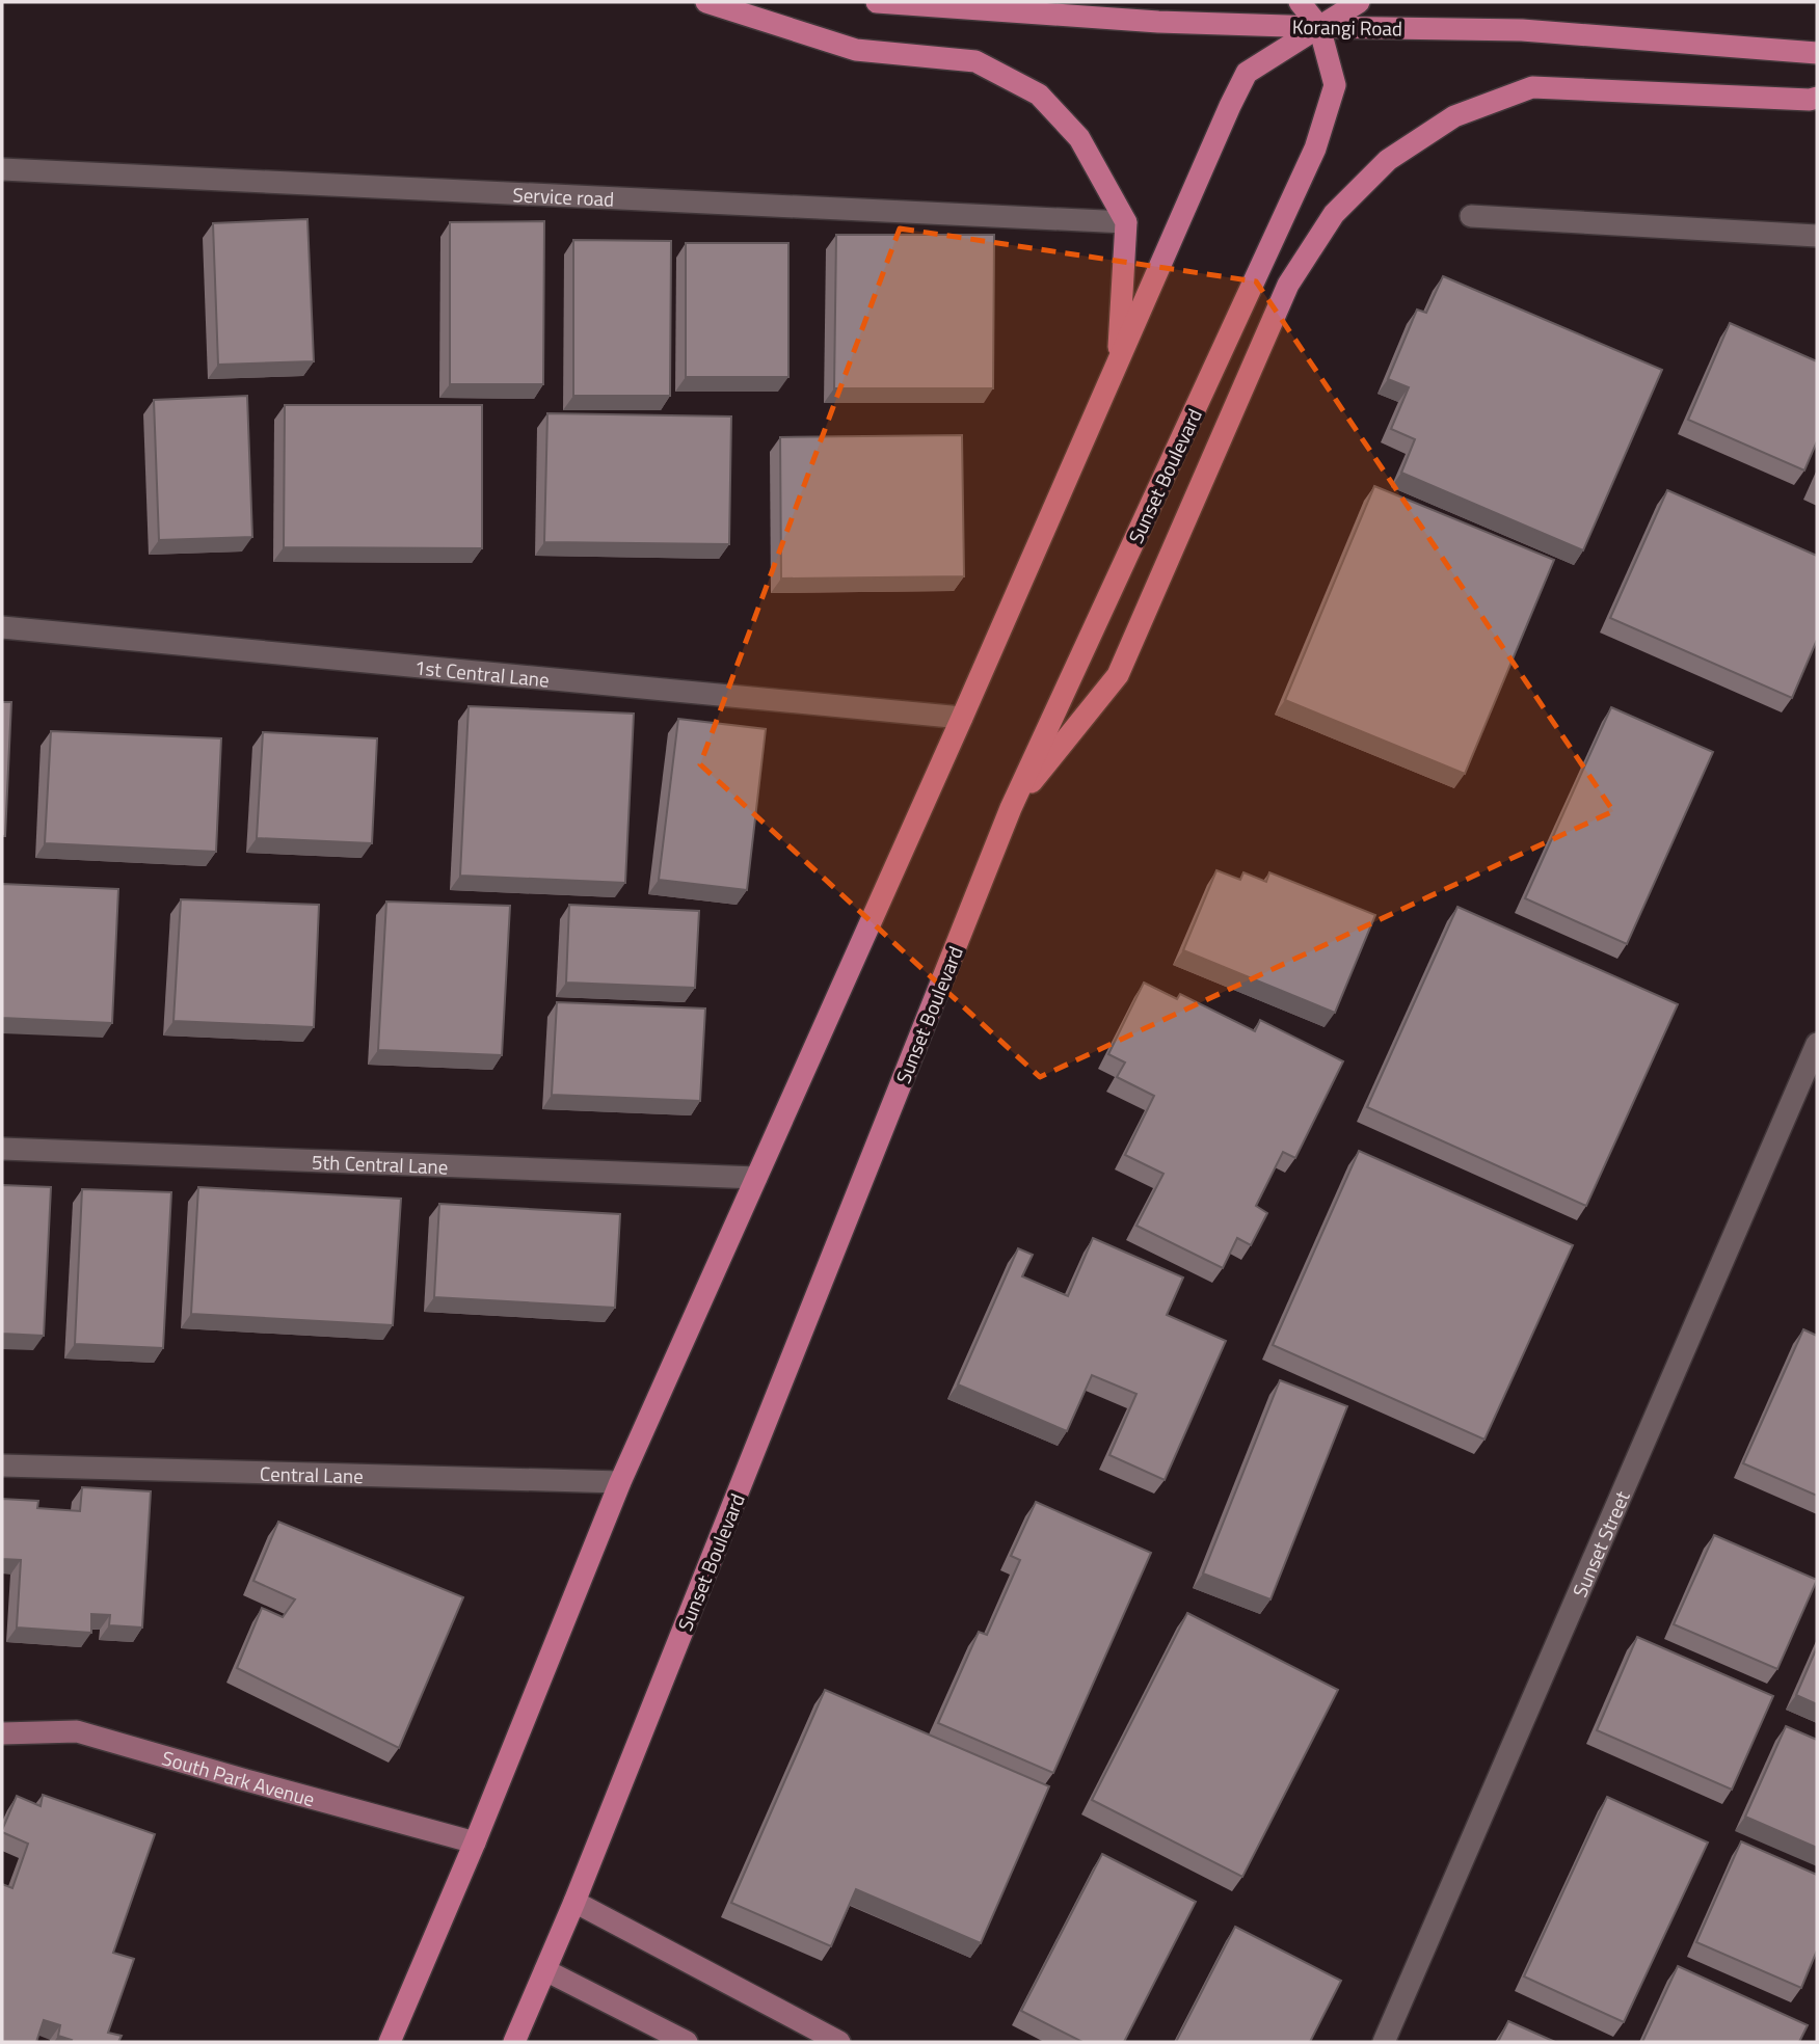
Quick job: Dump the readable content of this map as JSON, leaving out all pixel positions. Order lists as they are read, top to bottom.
{
  "streets": {
    "main road": ["Korangi Road", "Sunset Boulevard"],
    "street": [
      "Service road",
      "1st Central Lane",
      "5th Central Lane",
      "Central Lane",
      "Sunset Street",
      "South Park Avenue"
    ]
  },
  "crossings": [
    ["Korangi Road", "Sunset Boulevard"]
  ]
}
